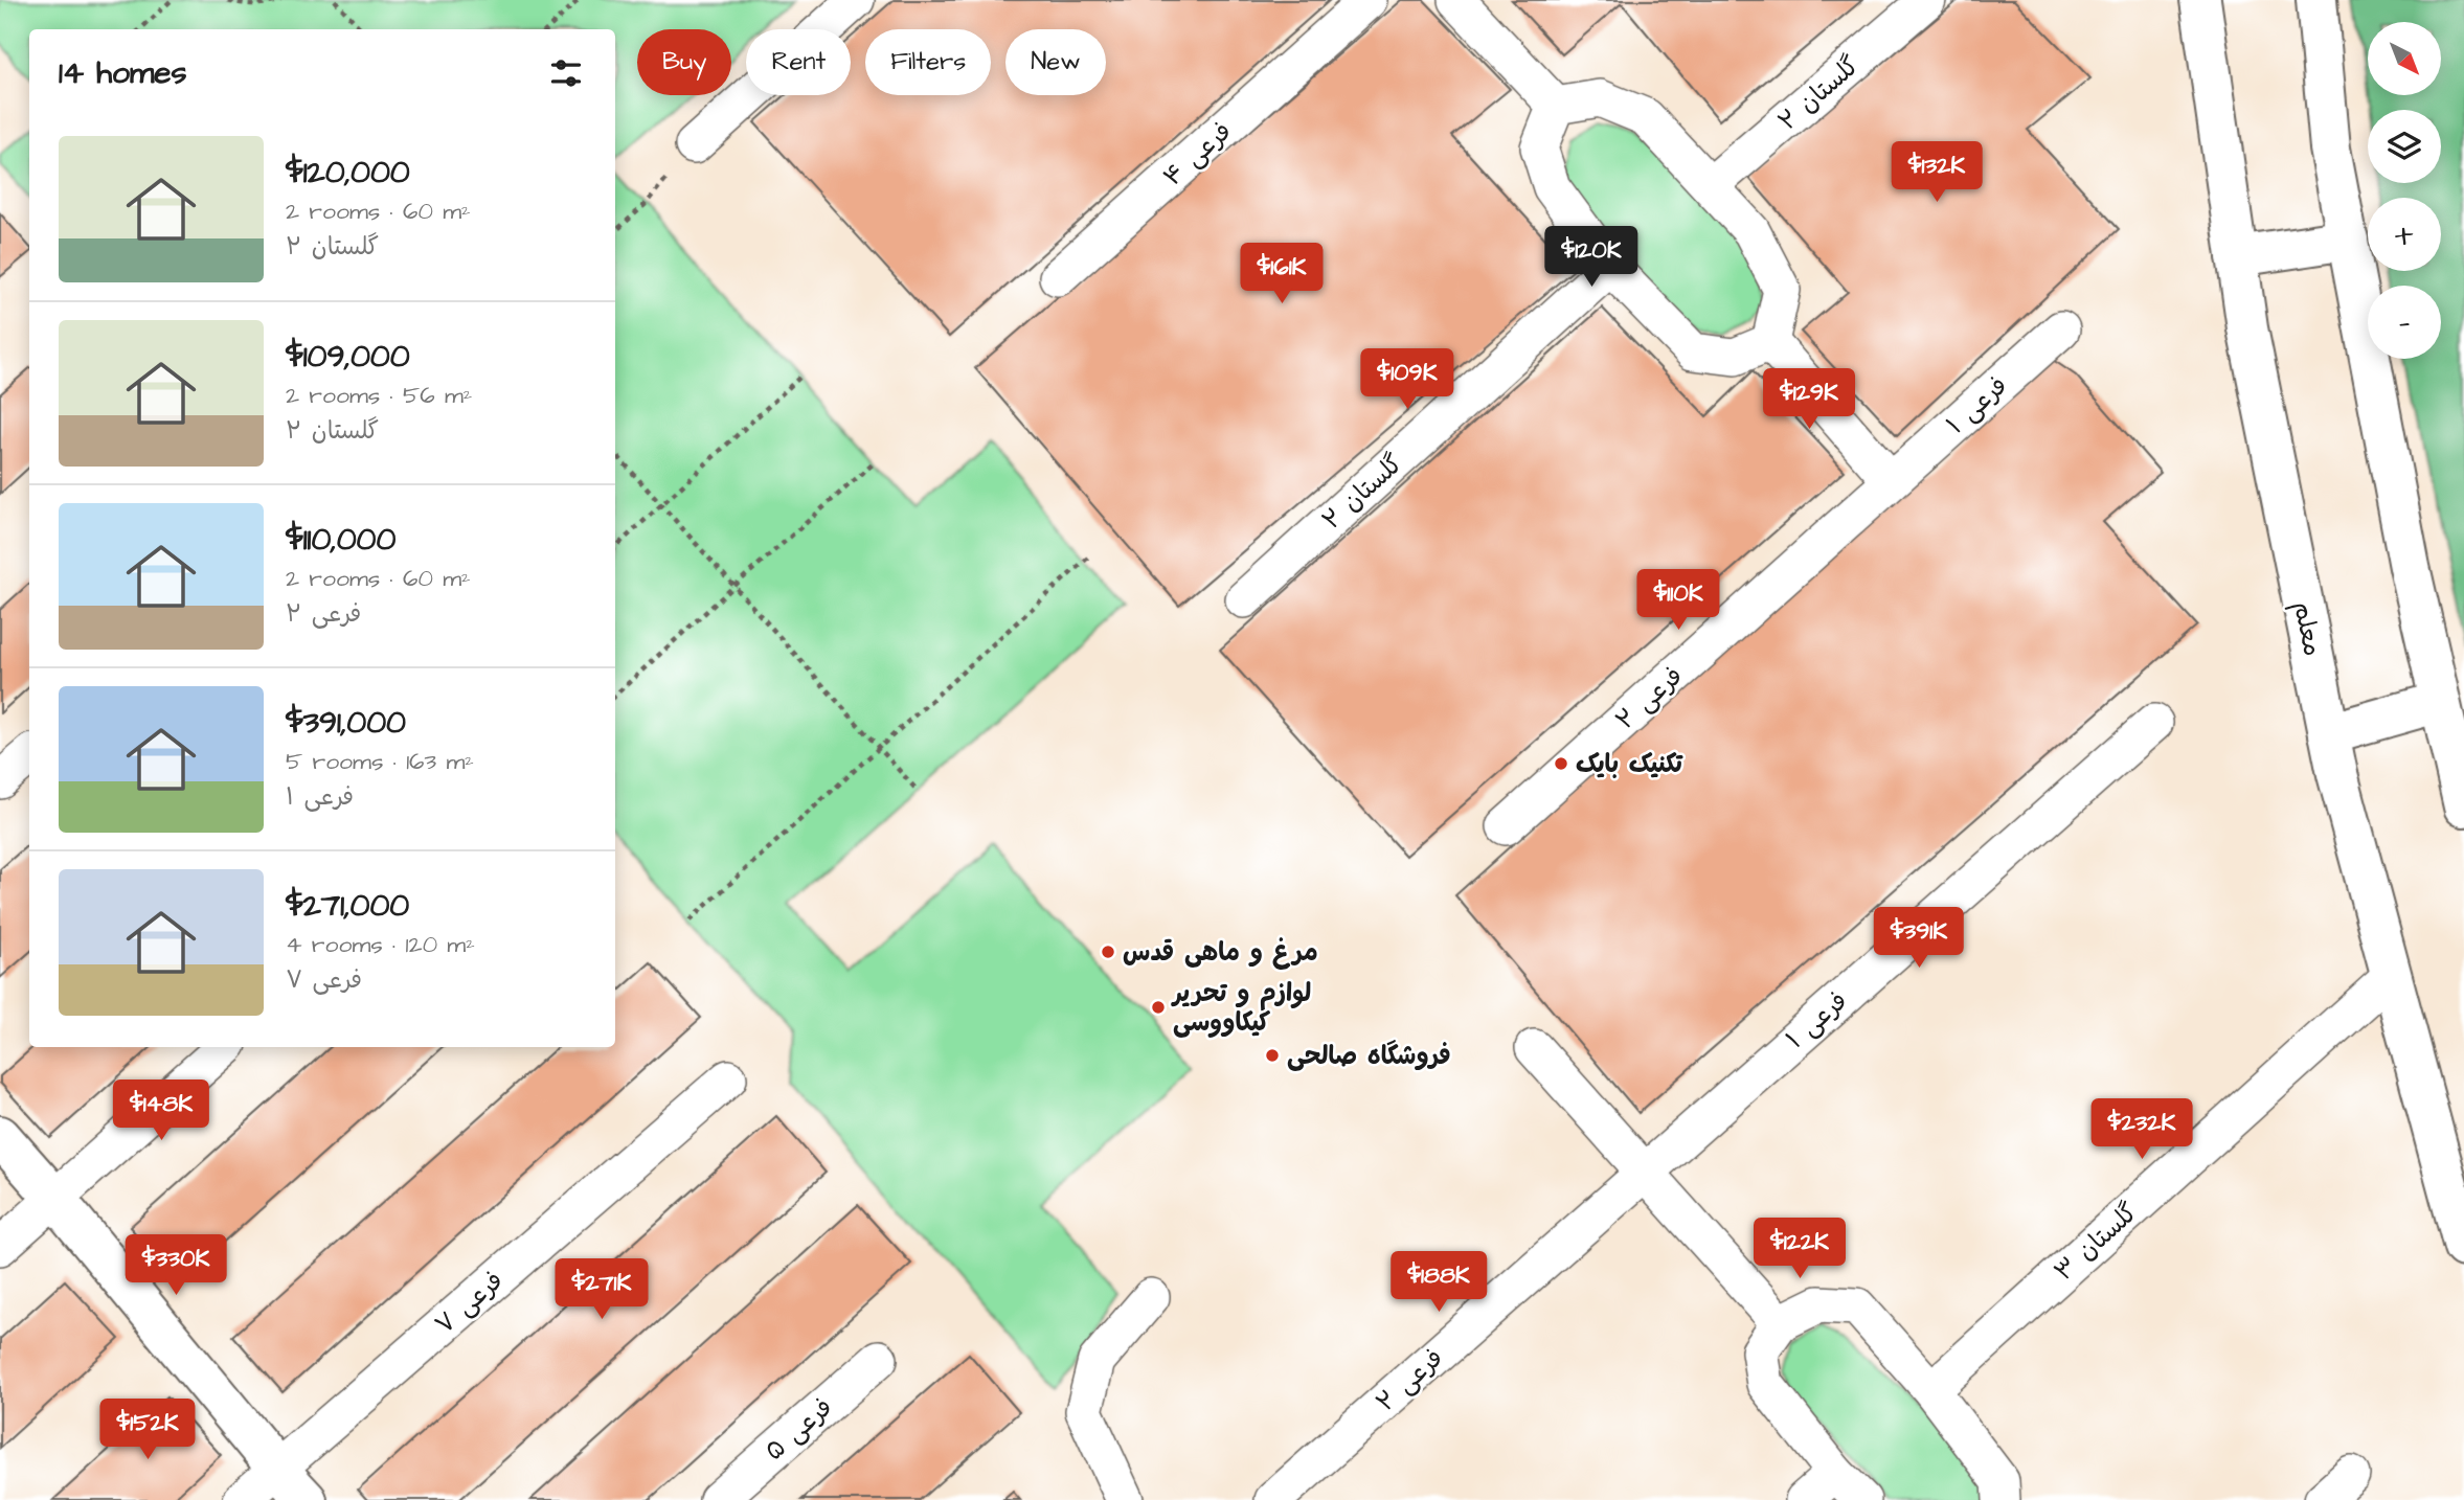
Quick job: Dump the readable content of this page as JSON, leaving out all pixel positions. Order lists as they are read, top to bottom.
{
  "streets": {
    "main road": ["معلم"],
    "street": [
      "گلستان ۲",
      "فرعی ۴",
      "فرعی ۱",
      "فرعی ۲",
      "گلستان ۳",
      "فرعی ۷",
      "فرعی ۵"
    ]
  },
  "crossings": [
    ["فرعی ۱", "فرعی ۲"],
    ["معلم", "گلستان ۳"]
  ],
  "places": [
    "تکنیک بایک",
    "مرغ و ماهی قدس",
    "لوازم و تحریر کیکاووسی",
    "فروشگاه صالحی"
  ],
  "north": "bottom right",
  "page": {
    "map_buttons": ["+", "−"],
    "chip": [
      "Buy",
      "Rent",
      "Filters",
      "New"
    ],
    "heading": "14 homes",
    "list": [
      {
        "name": "$120,000",
        "note": "2 rooms · 60 m² · گلستان ۲"
      },
      {
        "name": "$109,000",
        "note": "2 rooms · 56 m² · گلستان ۲"
      },
      {
        "name": "$110,000",
        "note": "2 rooms · 60 m² · فرعی ۲"
      },
      {
        "name": "$391,000",
        "note": "5 rooms · 163 m² · فرعی ۱"
      },
      {
        "name": "$271,000",
        "note": "4 rooms · 120 m² · فرعی ۷"
      }
    ],
    "price": [
      "$132K",
      "$120K",
      "$161K",
      "$109K",
      "$129K",
      "$110K",
      "$391K",
      "$148K",
      "$232K",
      "$122K",
      "$330K",
      "$188K",
      "$271K",
      "$152K"
    ]
  }
}
